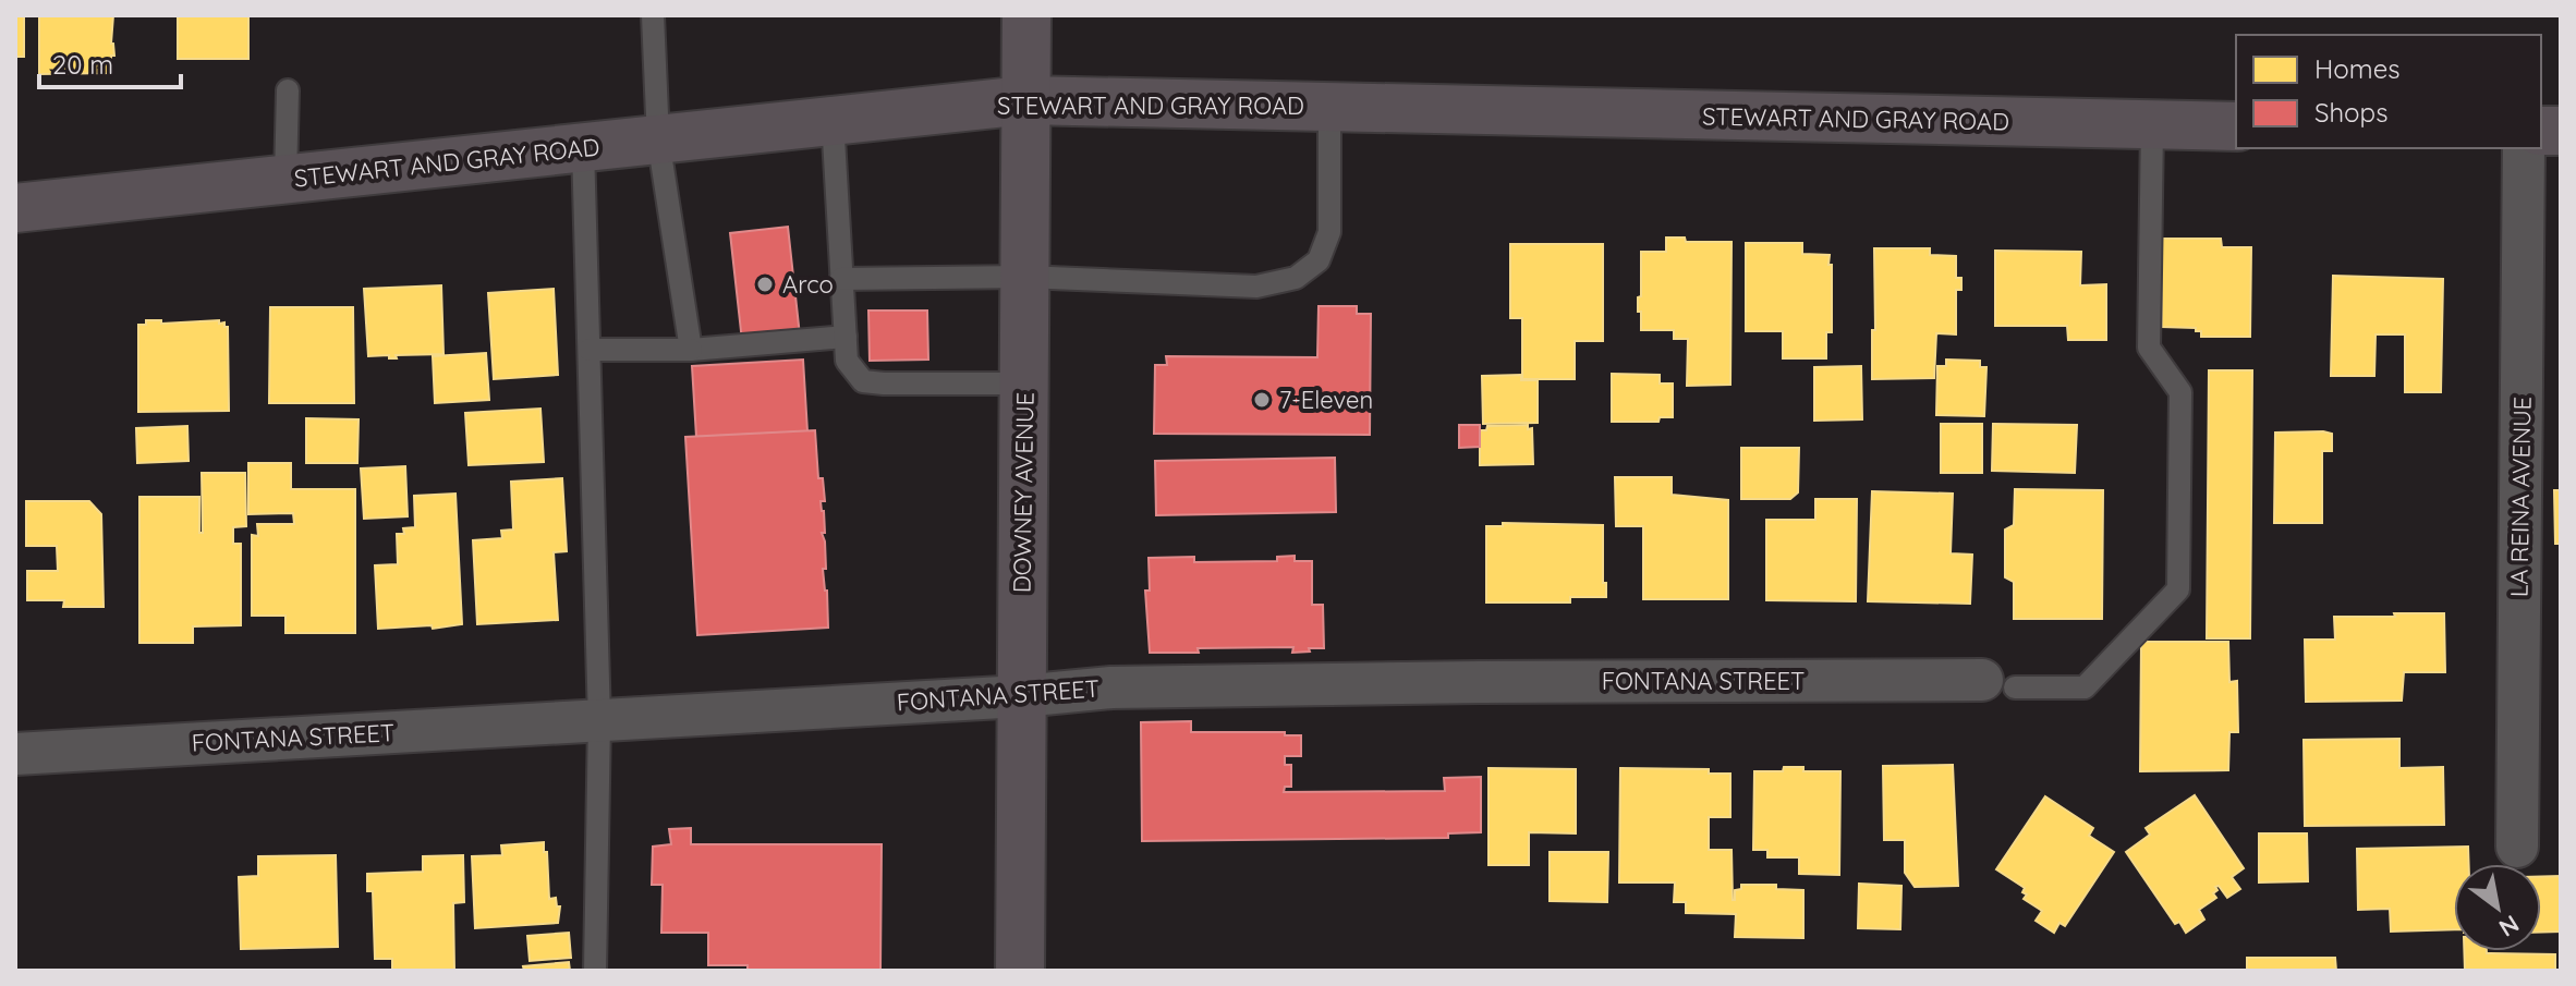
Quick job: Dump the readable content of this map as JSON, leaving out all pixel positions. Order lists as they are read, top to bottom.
{
  "streets": {
    "main road": ["STEWART AND GRAY ROAD", "DOWNEY AVENUE"],
    "street": ["LA REINA AVENUE", "FONTANA STREET"]
  },
  "crossings": [
    ["STEWART AND GRAY ROAD", "DOWNEY AVENUE"],
    ["DOWNEY AVENUE", "FONTANA STREET"]
  ],
  "places": ["Arco", "7-Eleven"],
  "legend": ["Homes", "Shops"],
  "scale_bar": "20 m",
  "north": "bottom right"
}
